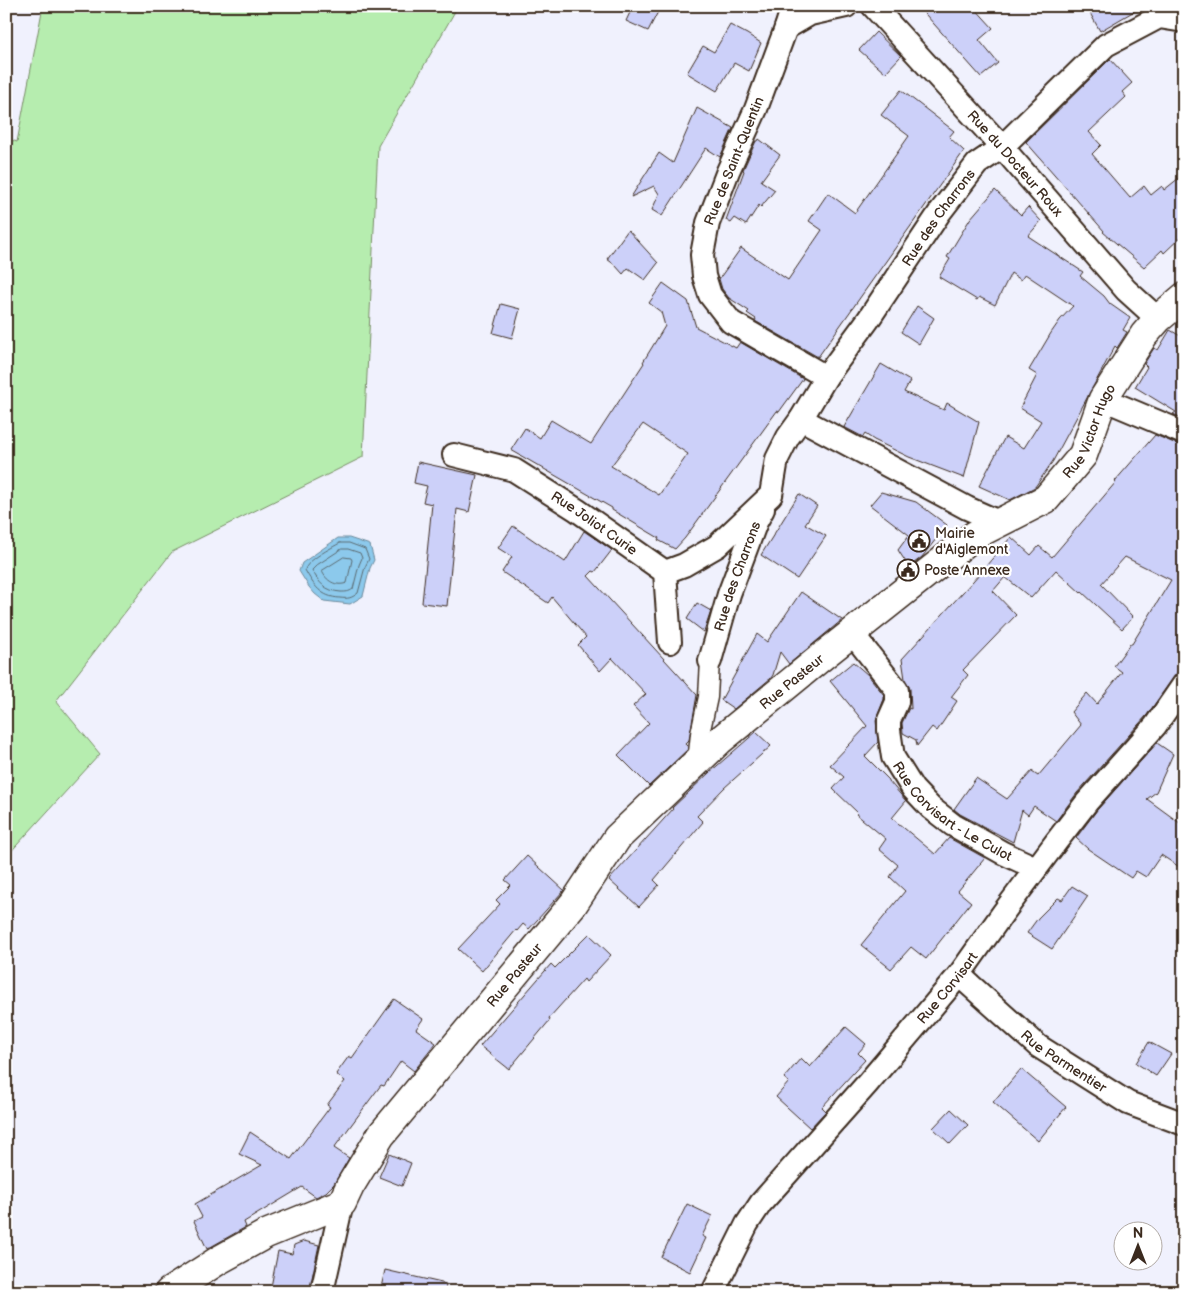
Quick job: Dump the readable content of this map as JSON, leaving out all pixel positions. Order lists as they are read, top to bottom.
{
  "streets": {
    "street": [
      "Rue de Saint-Quentin",
      "Rue du Docteur Roux",
      "Rue des Charrons",
      "Rue Victor Hugo",
      "Rue Joliot Curie",
      "Rue Pasteur",
      "Rue Corvisart - Le Culot",
      "Rue Corvisart",
      "Rue Parmentier"
    ]
  },
  "crossings": [
    ["Rue de Saint-Quentin", "Rue des Charrons"],
    ["Rue du Docteur Roux", "Rue des Charrons"],
    ["Rue du Docteur Roux", "Rue Victor Hugo"],
    ["Rue des Charrons", "Rue Joliot Curie"],
    ["Rue Victor Hugo", "Rue Pasteur"],
    ["Rue Victor Hugo", "Rue Corvisart - Le Culot"],
    ["Rue Pasteur", "Rue Corvisart - Le Culot"],
    ["Rue Corvisart - Le Culot", "Rue Corvisart"],
    ["Rue Corvisart", "Rue Parmentier"]
  ],
  "places": {
    "public building": ["Mairie d'Aiglemont", "Poste Annexe"]
  },
  "north": "top"
}
